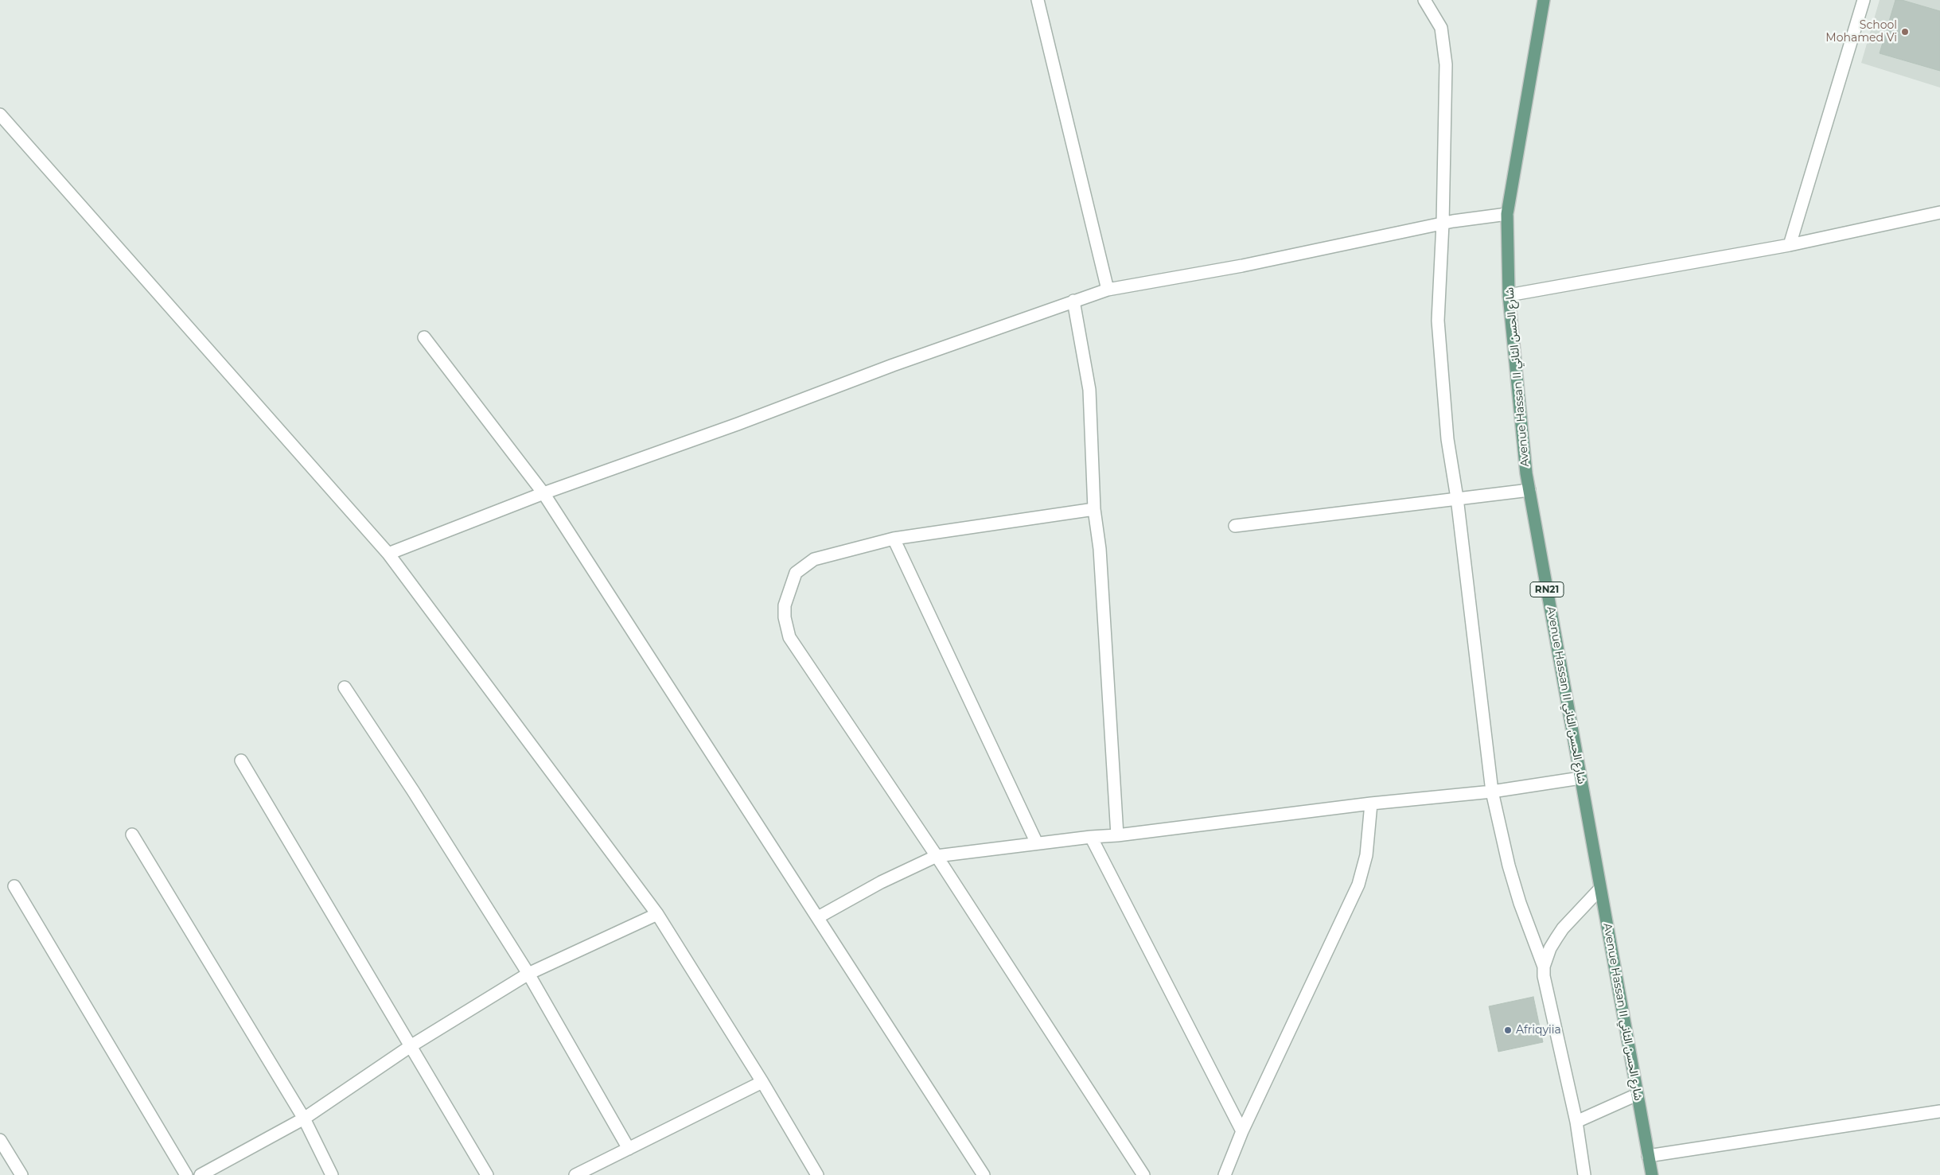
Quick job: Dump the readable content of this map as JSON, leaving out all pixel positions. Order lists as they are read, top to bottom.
{
  "streets": {
    "main road": ["Avenue Hassan II شارع الحسن الثاني", "RN21"]
  },
  "places": ["School Mohamed Vi", "Afriqyiia"]
}
